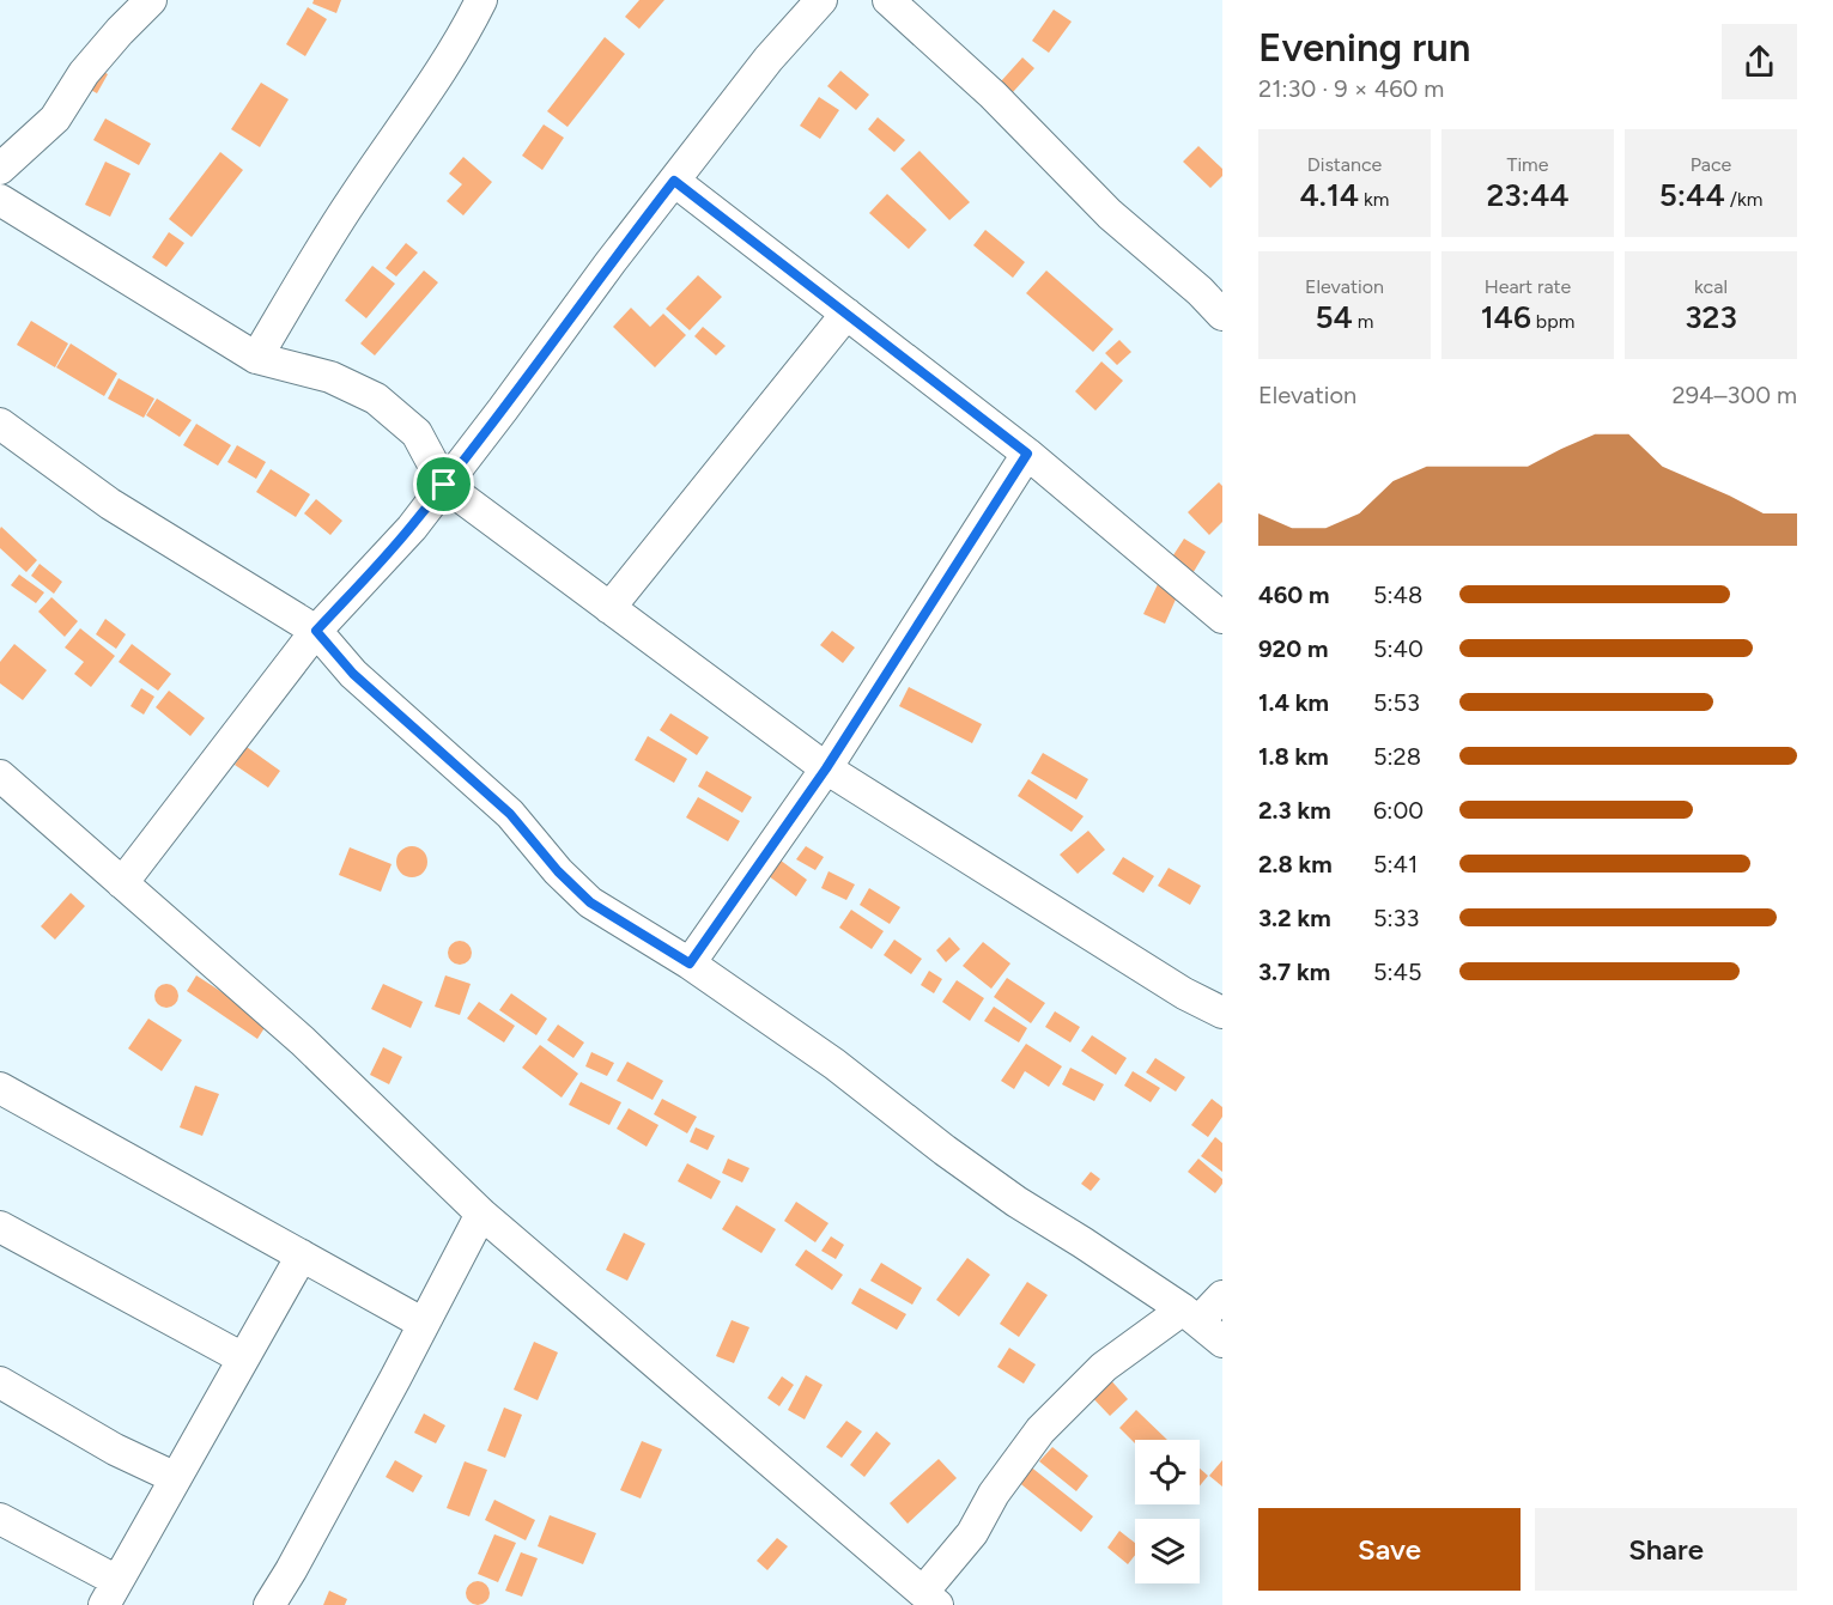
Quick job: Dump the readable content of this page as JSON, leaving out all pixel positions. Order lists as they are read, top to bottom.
{
  "page": {
    "heading": ["Evening run", "21:30 · 9 × 460 m"],
    "stats": [
      ["Distance", "4.14 km"],
      ["Time", "23:44"],
      ["Pace", "5:44 /km"],
      ["Elevation", "54 m"],
      ["Heart rate", "146 bpm"],
      ["kcal", "323"]
    ],
    "chart": ["Elevation", "294–300 m"],
    "list": [
      {
        "name": "460 m",
        "note": "5:48"
      },
      {
        "name": "920 m",
        "note": "5:40"
      },
      {
        "name": "1.4 km",
        "note": "5:53"
      },
      {
        "name": "1.8 km",
        "note": "5:28"
      },
      {
        "name": "2.3 km",
        "note": "6:00"
      },
      {
        "name": "2.8 km",
        "note": "5:41"
      },
      {
        "name": "3.2 km",
        "note": "5:33"
      },
      {
        "name": "3.7 km",
        "note": "5:45"
      }
    ],
    "buttons": ["Save", "Share"]
  }
}
